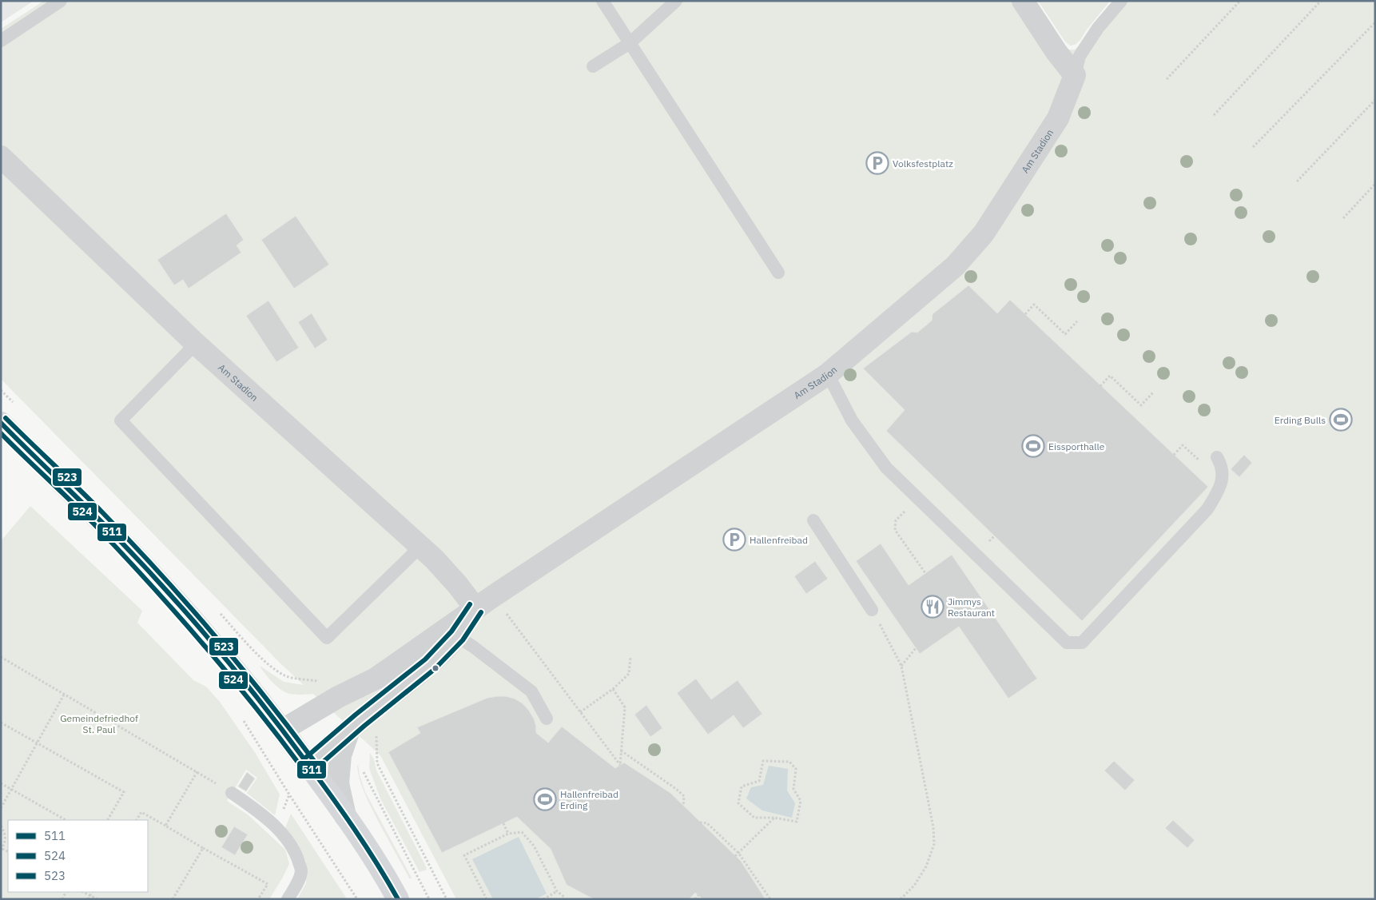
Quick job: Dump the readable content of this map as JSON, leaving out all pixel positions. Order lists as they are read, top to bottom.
{
  "streets": {
    "street": ["Am Stadion"]
  },
  "parks": ["Gemeindefriedhof St. Paul"],
  "places": {
    "parking": ["Volksfestplatz", "Hallenfreibad"],
    "sports": ["Erding Bulls", "Eissporthalle", "Hallenfreibad Erding"],
    "restaurant": ["Jimmys Restaurant"]
  },
  "lines": ["transit line 523", "transit line 511", "transit line 524"],
  "legend": ["511", "524", "523"]
}
